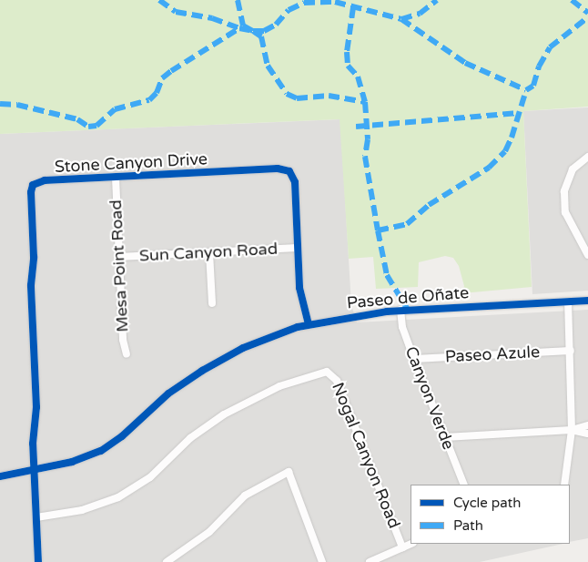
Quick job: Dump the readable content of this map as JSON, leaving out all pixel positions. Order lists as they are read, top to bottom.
{
  "streets": {
    "street": [
      "Stone Canyon Drive",
      "Sun Canyon Road",
      "Mesa Point Road",
      "Paseo de Oñate",
      "Paseo Azule",
      "Canyon Verde",
      "Nogal Canyon Road"
    ]
  },
  "crossings": [
    ["Stone Canyon Drive", "Sun Canyon Road"],
    ["Stone Canyon Drive", "Mesa Point Road"],
    ["Stone Canyon Drive", "Paseo de Oñate"],
    ["Stone Canyon Drive", "Nogal Canyon Road"],
    ["Sun Canyon Road", "Mesa Point Road"],
    ["Paseo de Oñate", "Canyon Verde"],
    ["Paseo Azule", "Canyon Verde"]
  ],
  "legend": ["Cycle path", "Path"]
}
